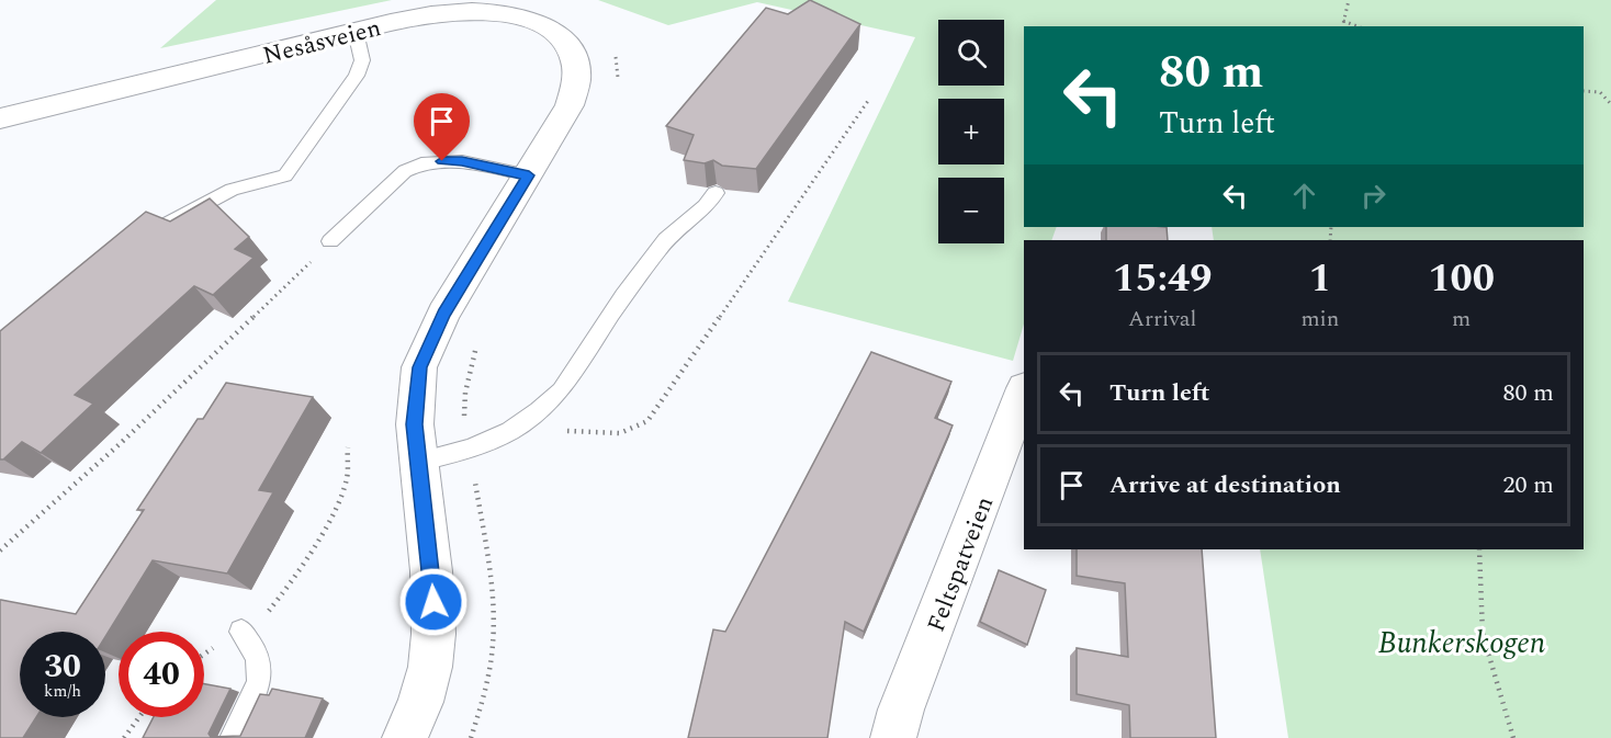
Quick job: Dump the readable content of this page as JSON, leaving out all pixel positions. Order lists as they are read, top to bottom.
{
  "streets": {
    "street": ["Nesåsveien", "Feltspatveien"]
  },
  "parks": ["Bunkerskogen"],
  "page": {
    "map_buttons": ["+", "−"],
    "turn": ["80 m", "Turn left"],
    "eta": [
      "15:49",
      "Arrival",
      "1",
      "min",
      "100",
      "m"
    ],
    "list": [
      {
        "name": "Turn left",
        "value": "80 m"
      },
      {
        "name": "Arrive at destination",
        "value": "20 m"
      }
    ],
    "speed": "30 km/h",
    "limit": "40"
  }
}
